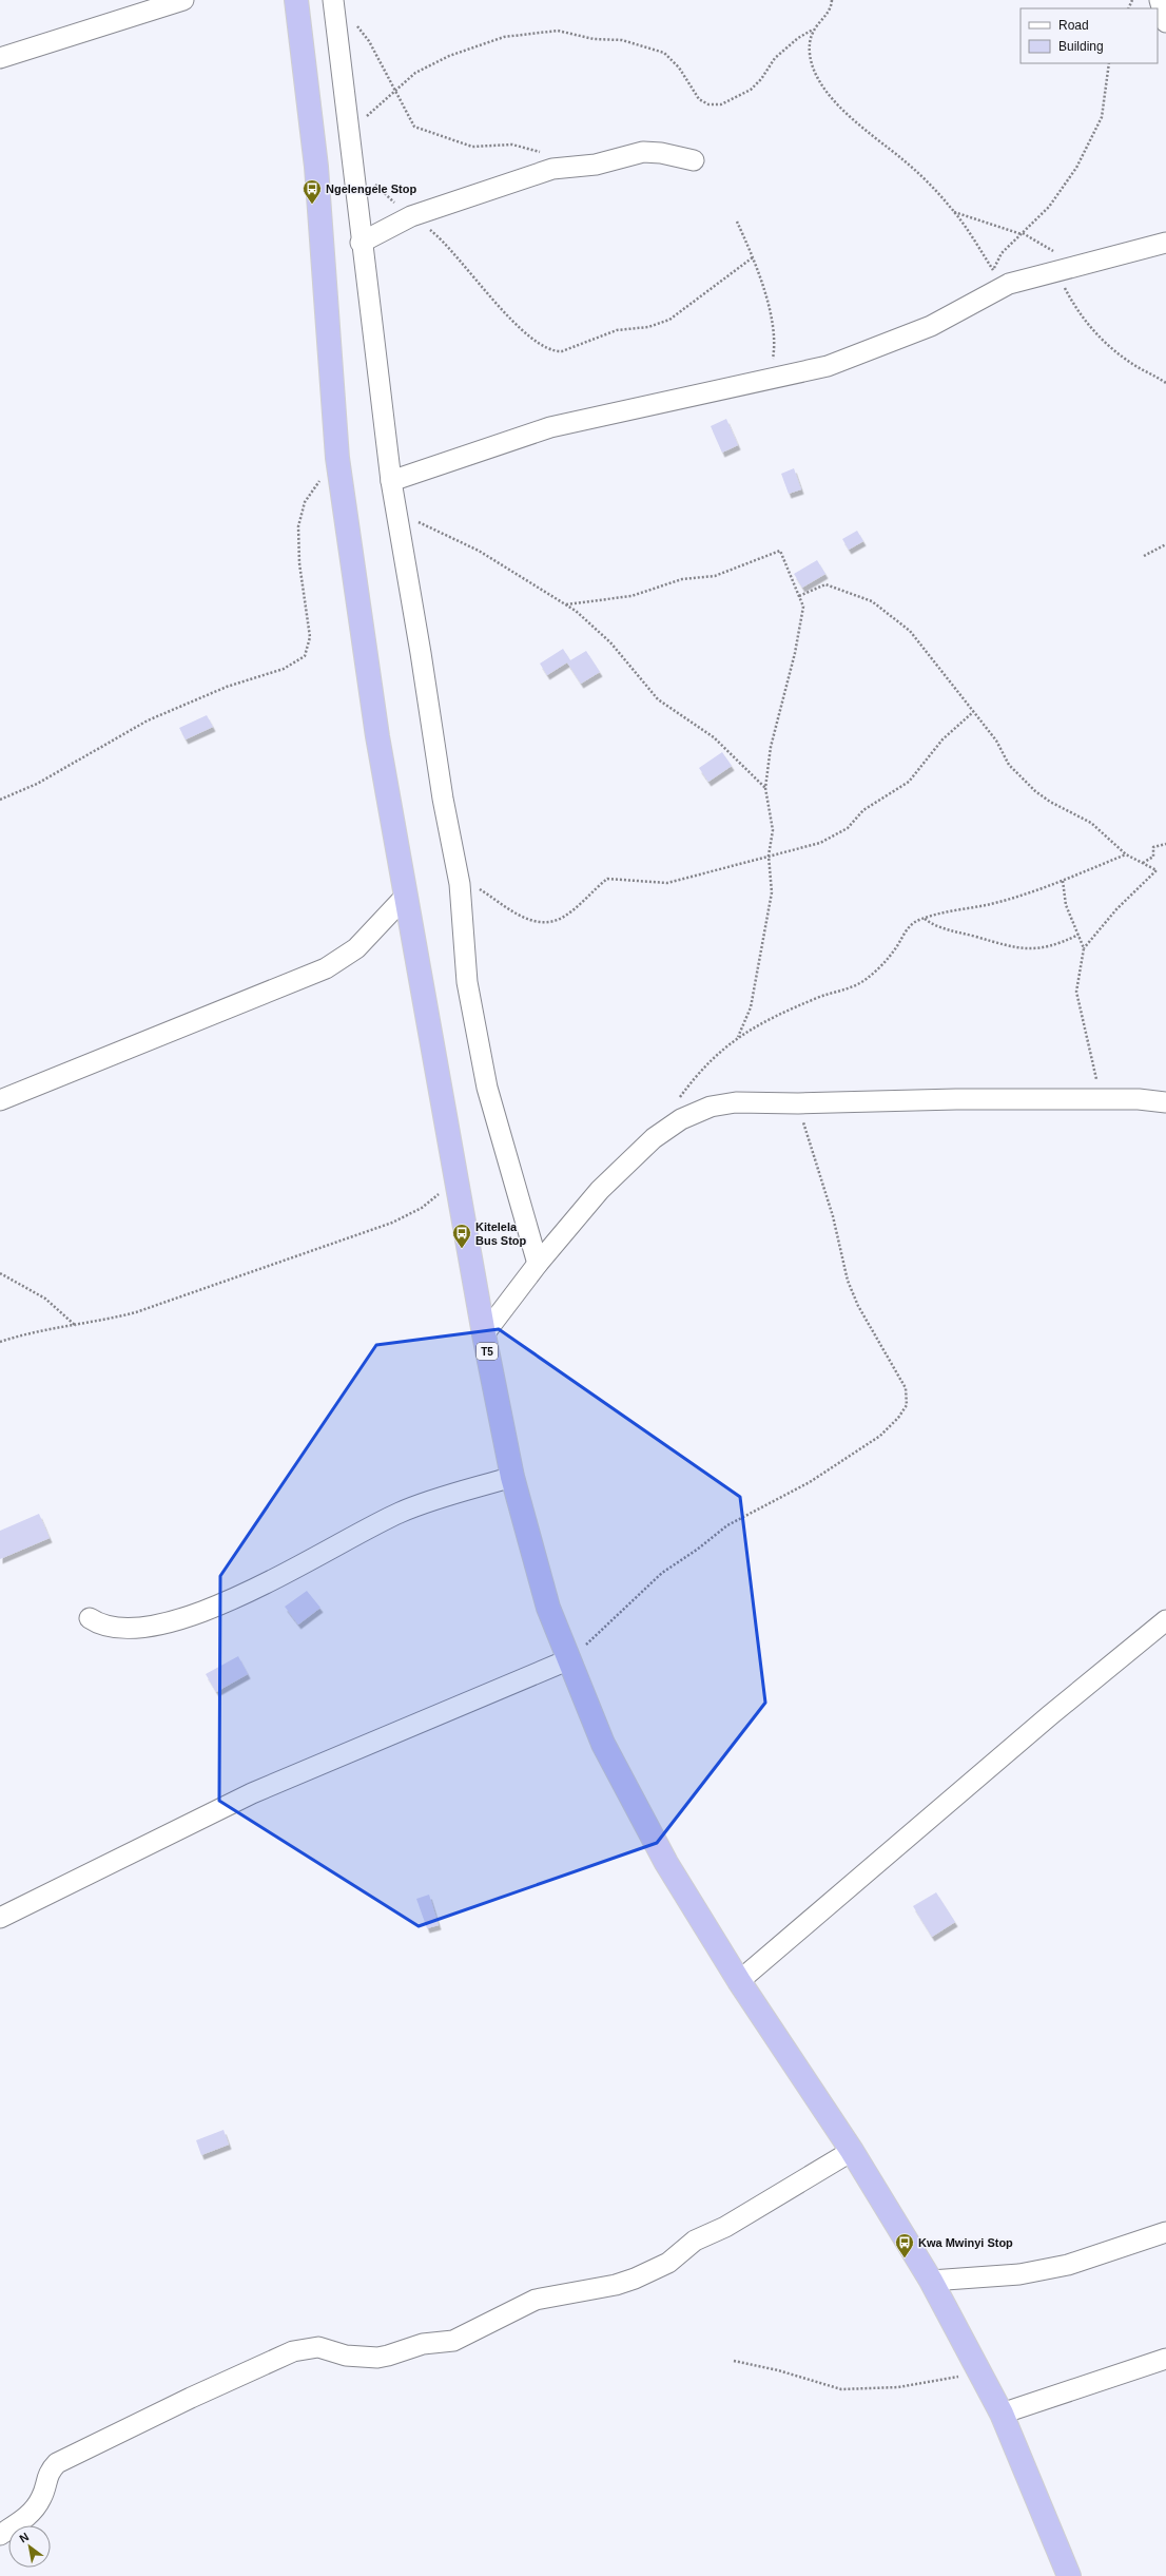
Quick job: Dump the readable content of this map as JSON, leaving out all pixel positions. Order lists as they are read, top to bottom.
{
  "streets": {
    "highway": ["T5"]
  },
  "places": {
    "bus stop": ["Ngelengele Stop", "Kitelela Bus Stop", "Kwa Mwinyi Stop"]
  },
  "legend": ["Road", "Building"],
  "north": "top left"
}
